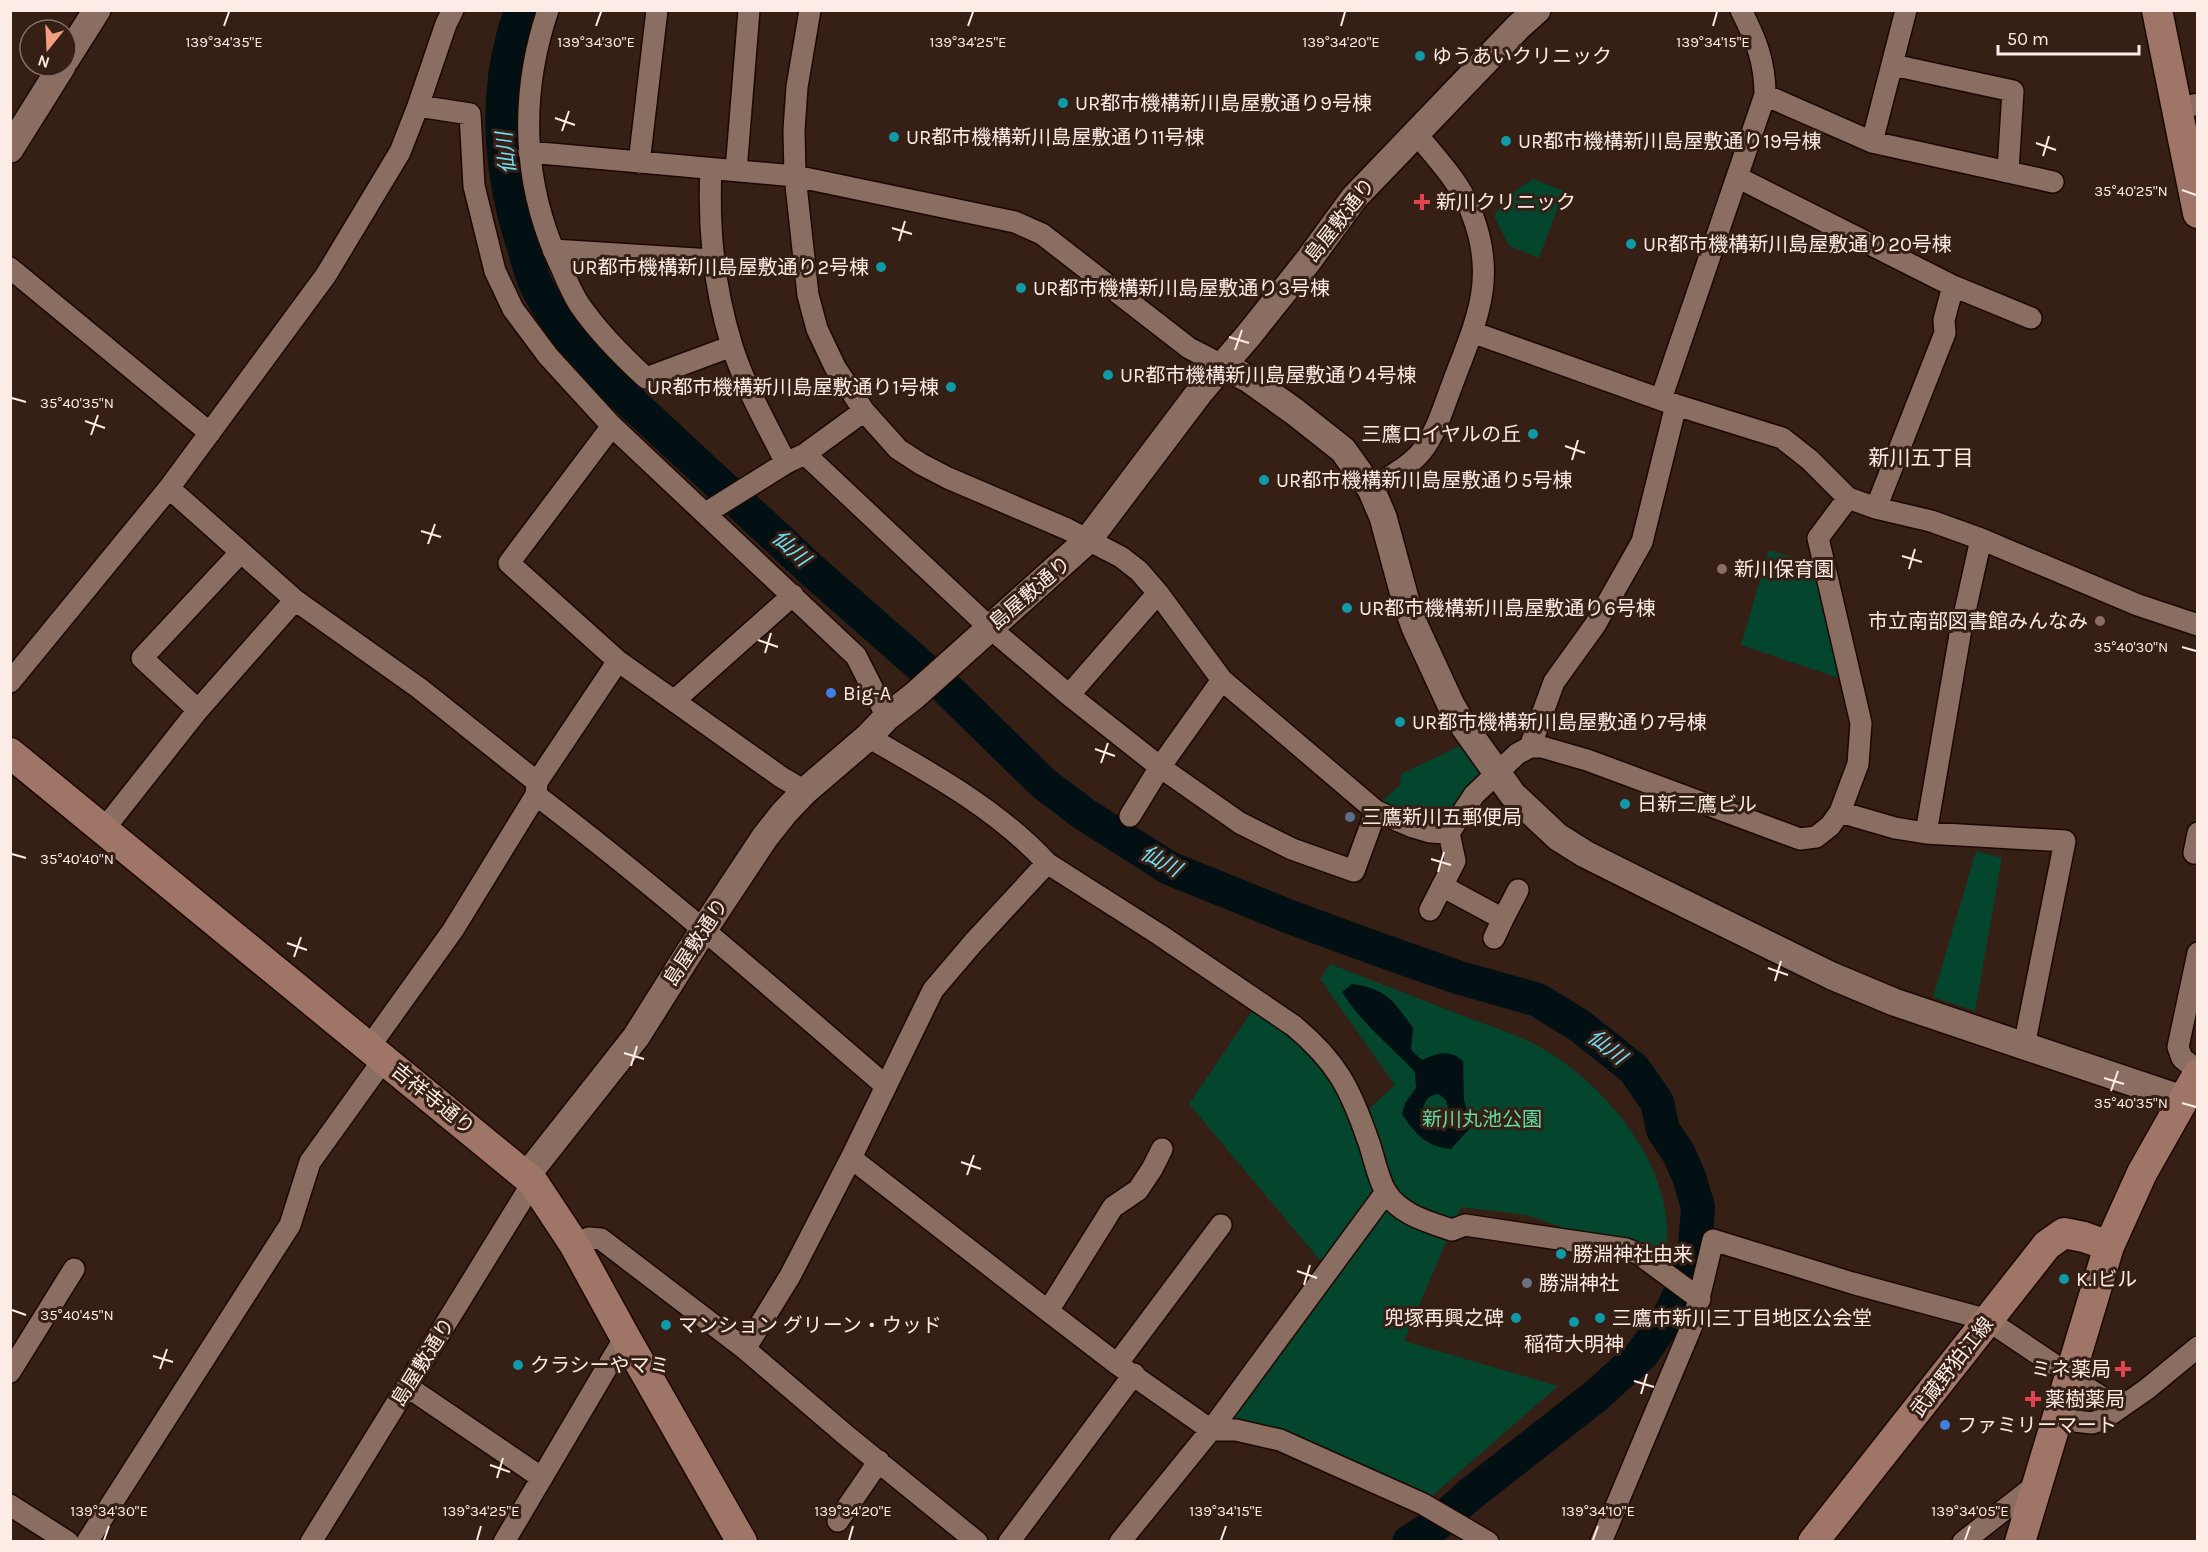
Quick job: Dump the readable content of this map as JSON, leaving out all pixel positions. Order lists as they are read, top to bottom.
{
  "streets": {
    "main road": ["吉祥寺通り", "武蔵野狛江線"],
    "street": ["島屋敷通り"]
  },
  "crossings": [
    ["島屋敷通り", "吉祥寺通り"]
  ],
  "districts": ["新川五丁目"],
  "water": ["仙川"],
  "parks": ["新川丸池公園"],
  "places": {
    "other": [
      "ゆうあいクリニック",
      "UR都市機構新川島屋敷通り9号棟",
      "UR都市機構新川島屋敷通り11号棟",
      "UR都市機構新川島屋敷通り19号棟",
      "UR都市機構新川島屋敷通り20号棟",
      "UR都市機構新川島屋敷通り2号棟",
      "UR都市機構新川島屋敷通り3号棟",
      "UR都市機構新川島屋敷通り4号棟",
      "UR都市機構新川島屋敷通り1号棟",
      "三鷹ロイヤルの丘",
      "UR都市機構新川島屋敷通り5号棟",
      "新川保育園",
      "UR都市機構新川島屋敷通り6号棟",
      "市立南部図書館みんなみ",
      "Big-A",
      "UR都市機構新川島屋敷通り7号棟",
      "日新三鷹ビル",
      "三鷹新川五郵便局",
      "勝淵神社由来",
      "K.Iビル",
      "勝淵神社",
      "兜塚再興之碑",
      "三鷹市新川三丁目地区公会堂",
      "稲荷大明神",
      "マンション グリーン・ウッド",
      "クラシーやマミ",
      "ファミリーマート"
    ],
    "health": ["新川クリニック", "ミネ薬局", "薬樹薬局"]
  },
  "scale_bar": "50 m",
  "north": "bottom",
  "coordinates": [
    "139°34'35\"E",
    "139°34'30\"E",
    "139°34'25\"E",
    "139°34'20\"E",
    "139°34'15\"E",
    "35°40'25\"N",
    "35°40'35\"N",
    "35°40'30\"N",
    "35°40'40\"N",
    "35°40'45\"N",
    "139°34'10\"E",
    "139°34'05\"E"
  ]
}
